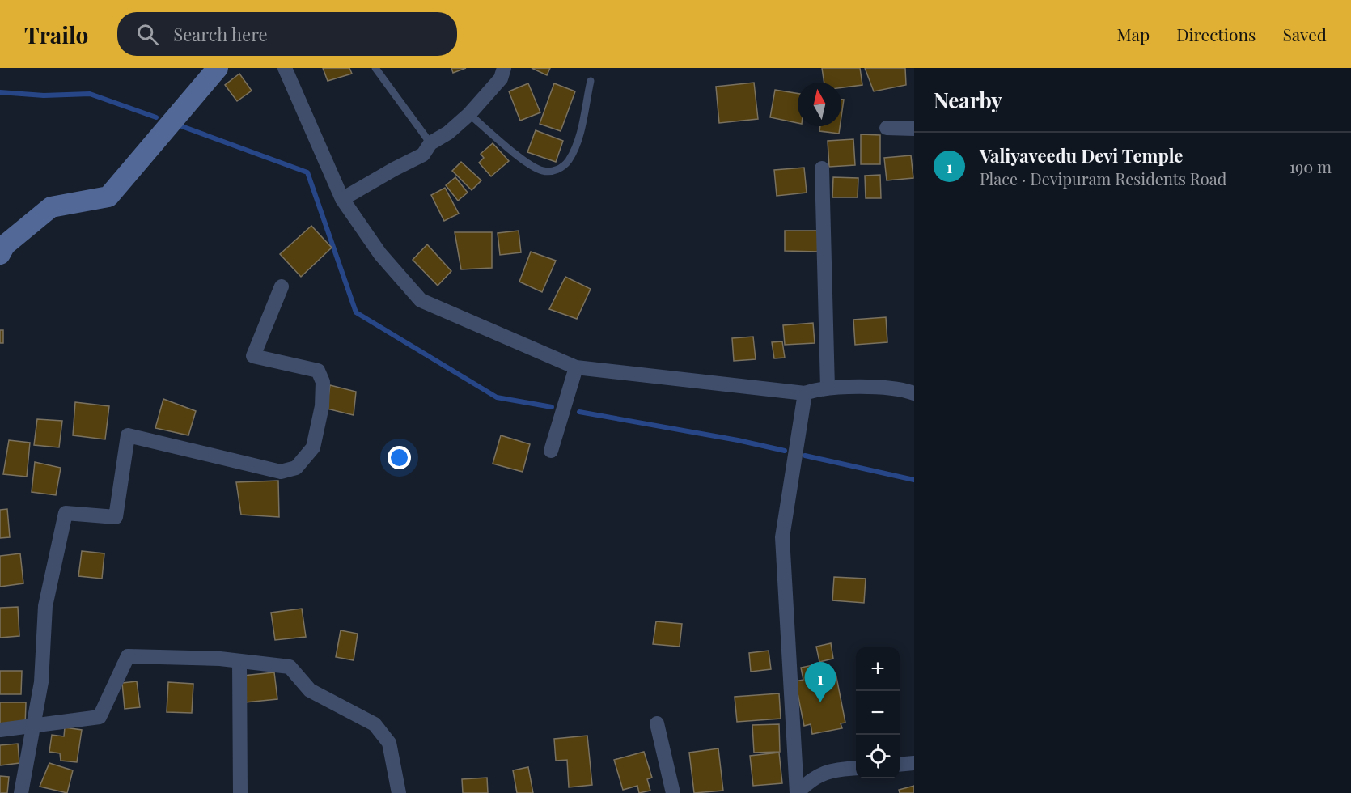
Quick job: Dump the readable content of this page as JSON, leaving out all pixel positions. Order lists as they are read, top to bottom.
{
  "north": "top",
  "page": {
    "header": "Trailo",
    "search": "Search here",
    "nav": ["Map", "Directions", "Saved"],
    "heading": "Nearby",
    "list": [
      {
        "mark": "1",
        "name": "Valiyaveedu Devi Temple",
        "note": "Place · Devipuram Residents Road",
        "value": "190 m"
      }
    ],
    "map_buttons": ["+", "−"],
    "pins": "1"
  }
}
